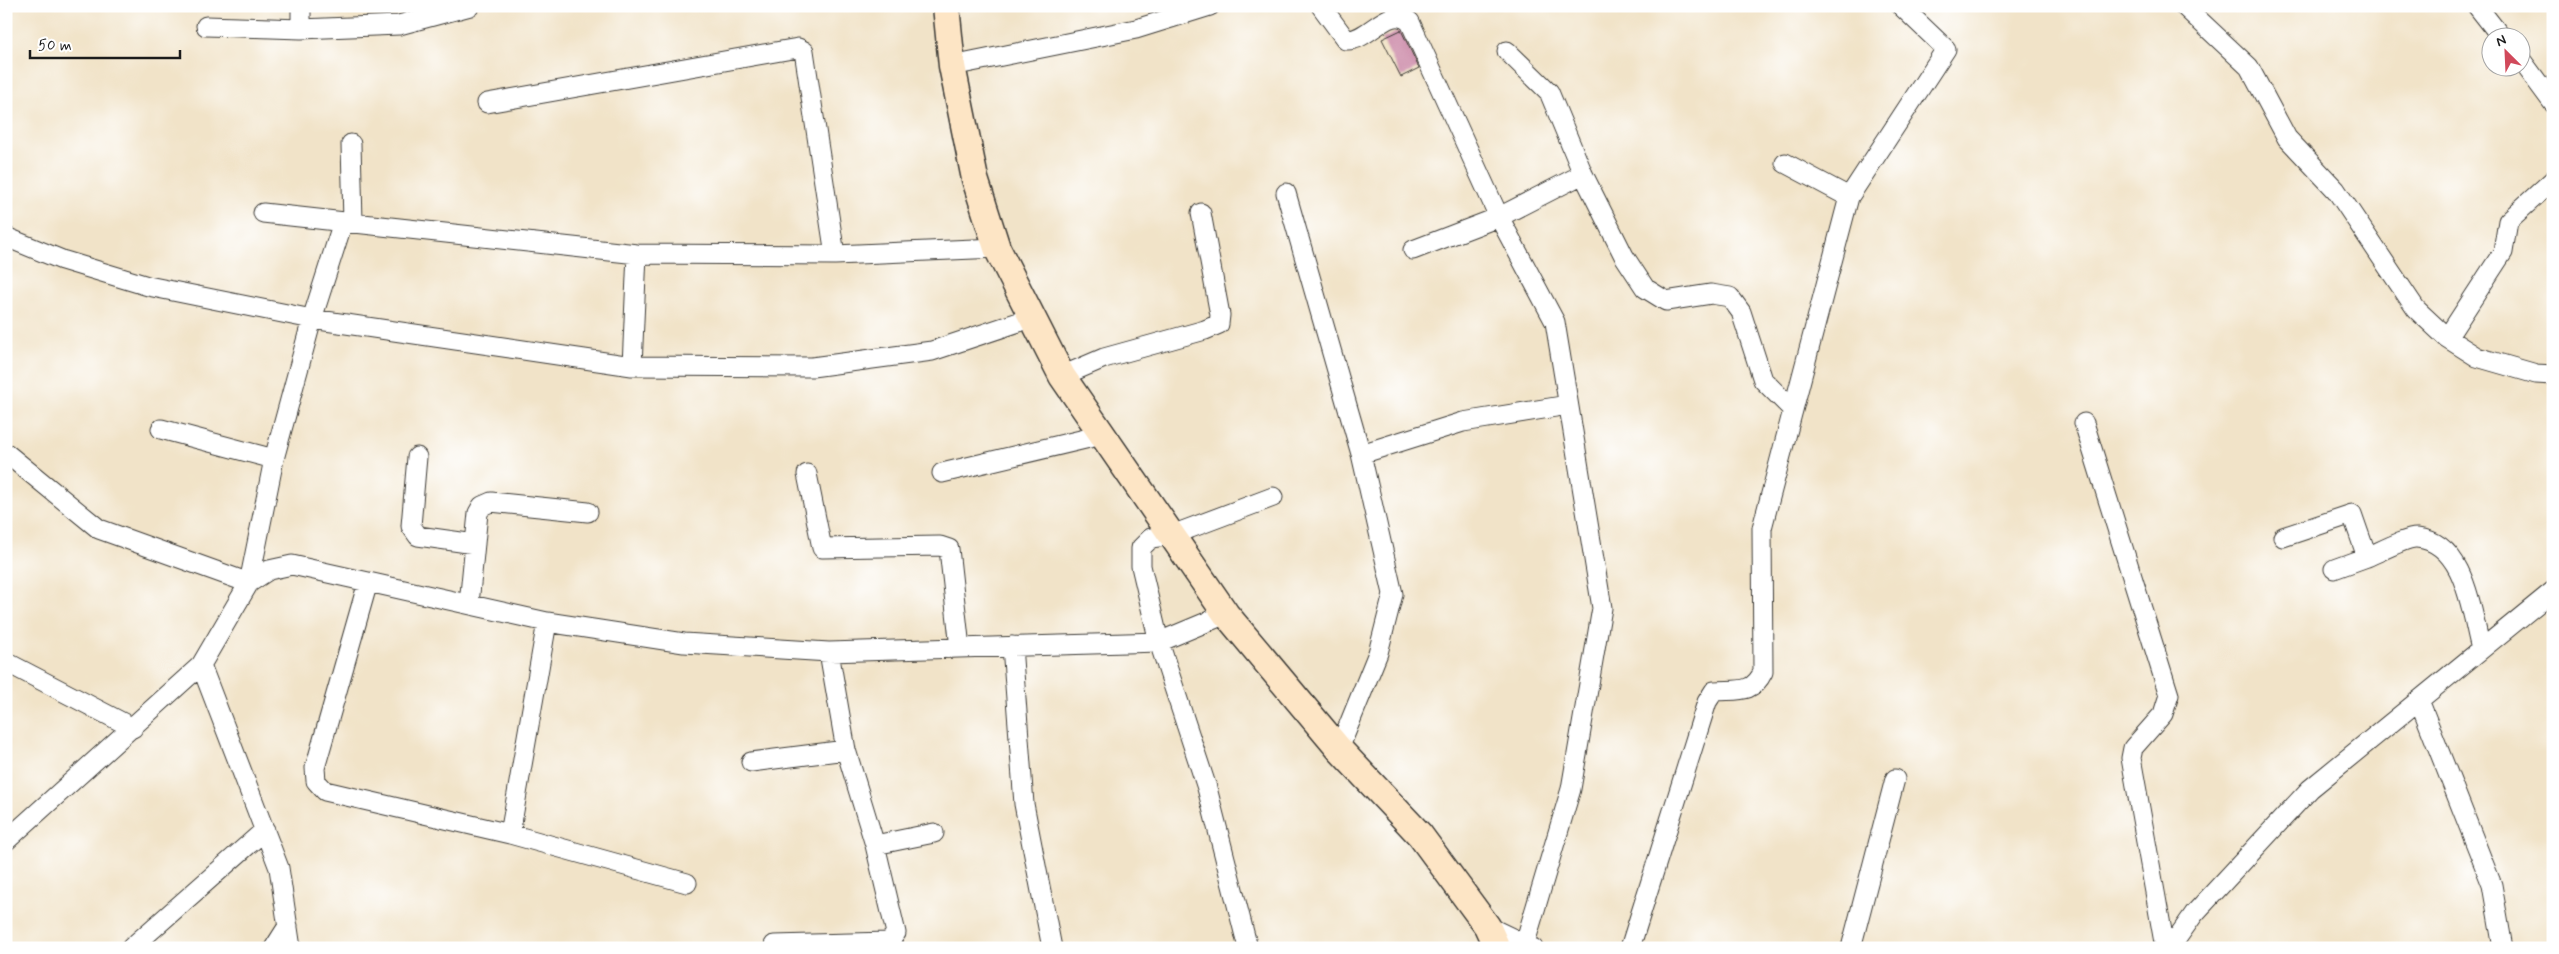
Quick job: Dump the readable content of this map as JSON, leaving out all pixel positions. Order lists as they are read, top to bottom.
{
  "scale_bar": "50 m",
  "north": "top left"
}
